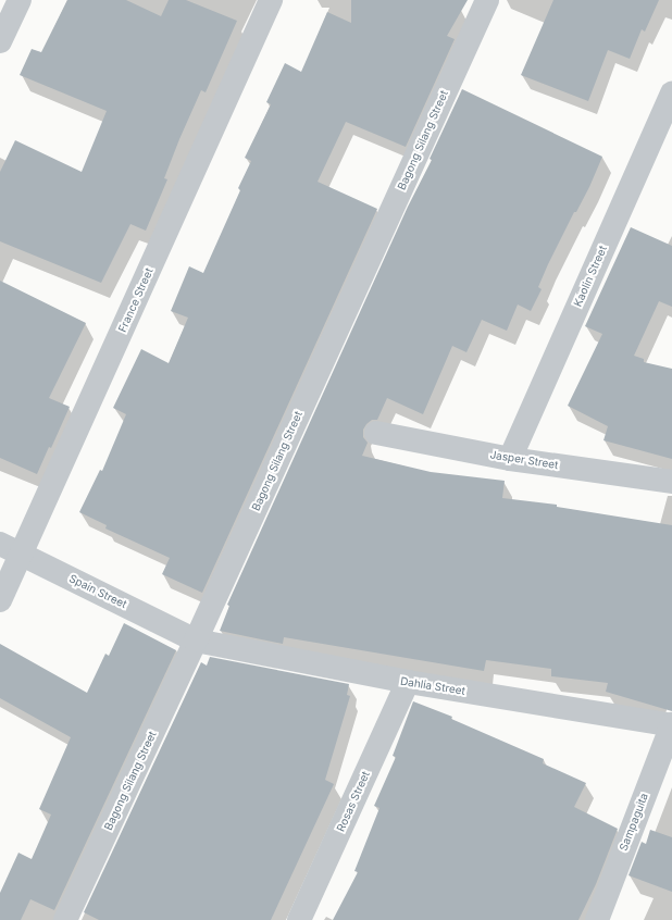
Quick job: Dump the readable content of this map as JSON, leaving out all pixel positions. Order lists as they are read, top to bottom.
{
  "streets": {
    "street": [
      "Bagong Silang Street",
      "Kaolin Street",
      "France Street",
      "Jasper Street",
      "Spain Street",
      "Dahlia Street",
      "Rosas Street",
      "Sampaguita"
    ]
  },
  "crossings": [
    ["Bagong Silang Street", "Spain Street"],
    ["Bagong Silang Street", "Dahlia Street"],
    ["Kaolin Street", "Jasper Street"],
    ["France Street", "Spain Street"],
    ["Spain Street", "Dahlia Street"],
    ["Dahlia Street", "Rosas Street"],
    ["Dahlia Street", "Sampaguita"]
  ]
}
